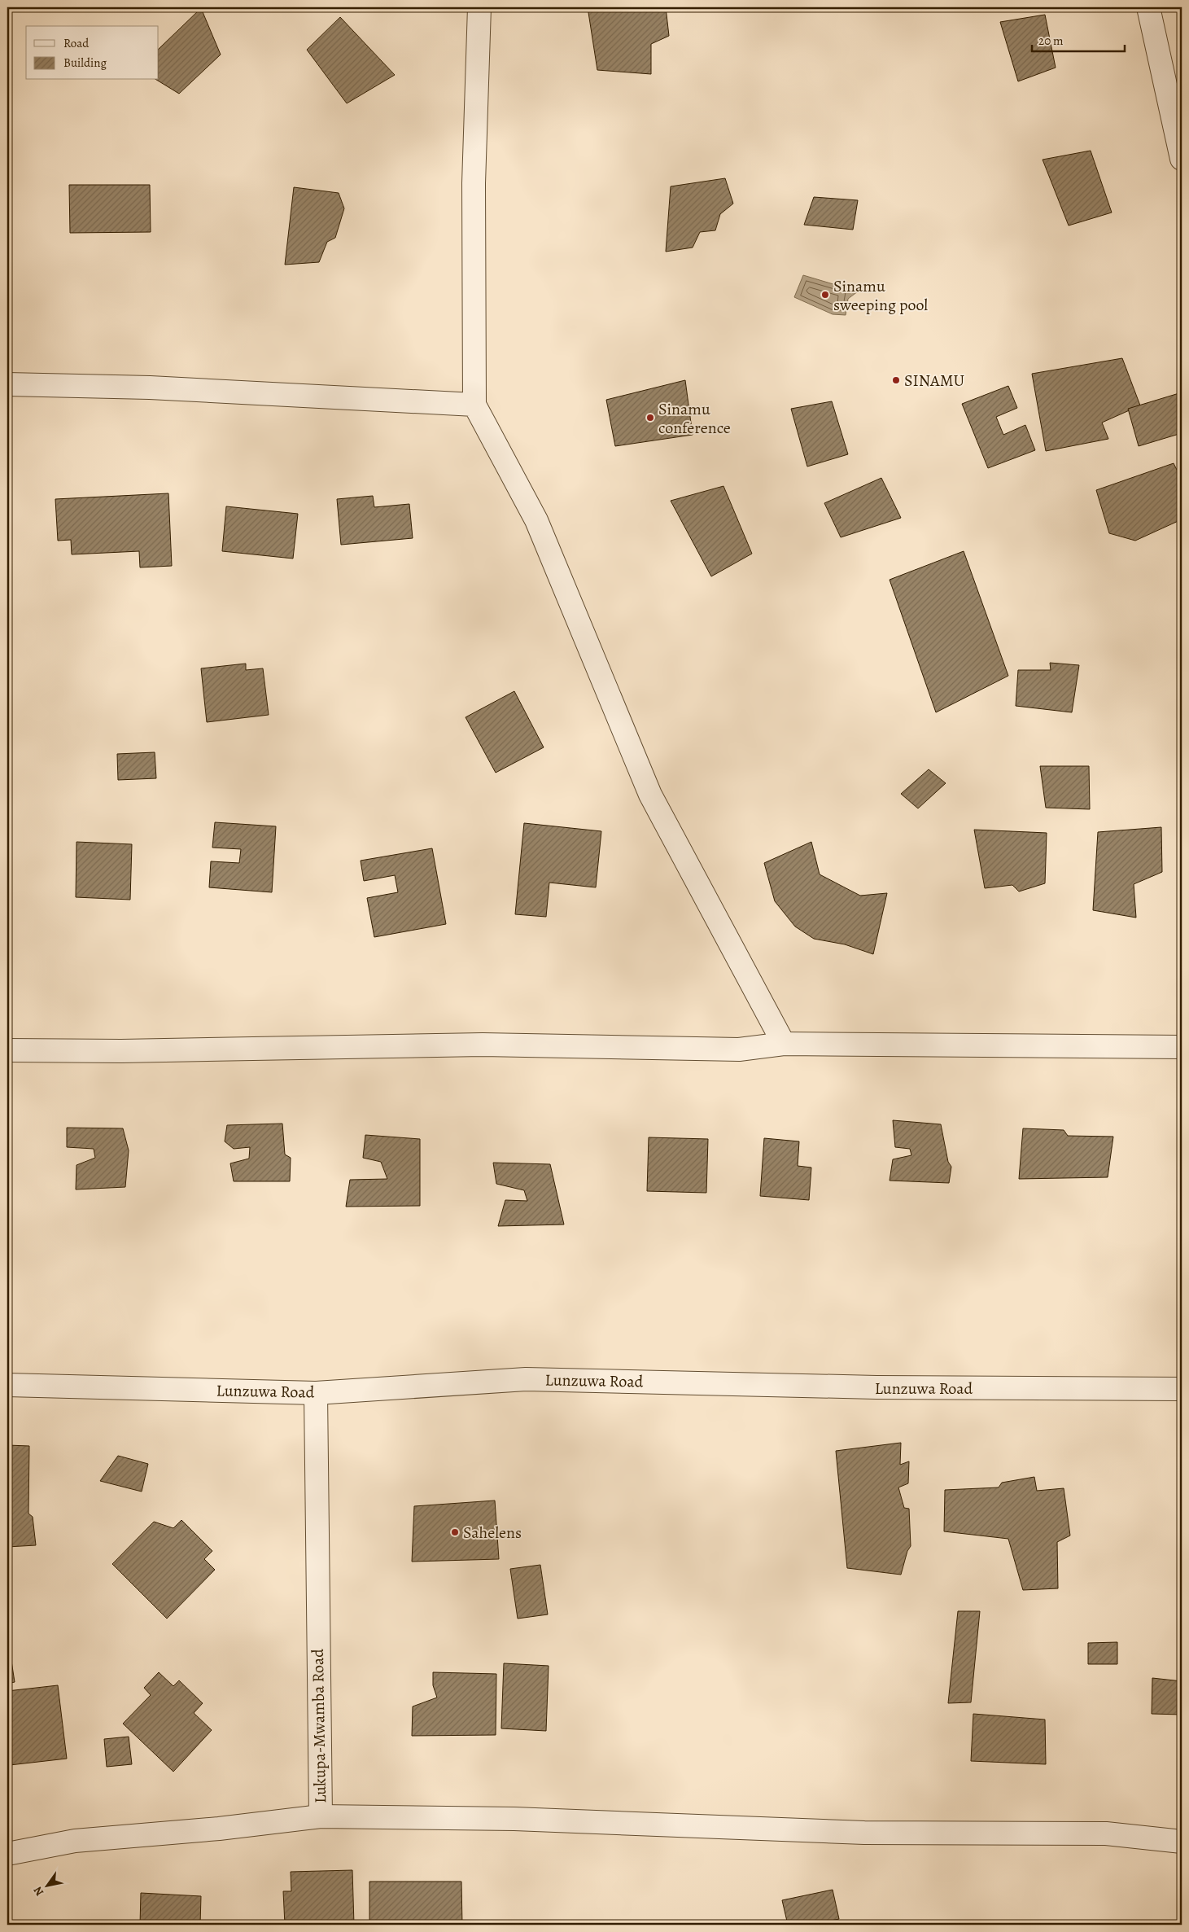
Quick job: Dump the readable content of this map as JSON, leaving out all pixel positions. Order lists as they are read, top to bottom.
{
  "streets": {
    "street": ["Lunzuwa Road", "Lukupa-Mwamba Road"]
  },
  "crossings": [
    ["Lunzuwa Road", "Lukupa-Mwamba Road"]
  ],
  "places": [
    "Sinamu sweeping pool",
    "SINAMU",
    "Sinamu conference",
    "Sahelens"
  ],
  "legend": ["Road", "Building"],
  "scale_bar": "20 m",
  "north": "bottom left"
}
